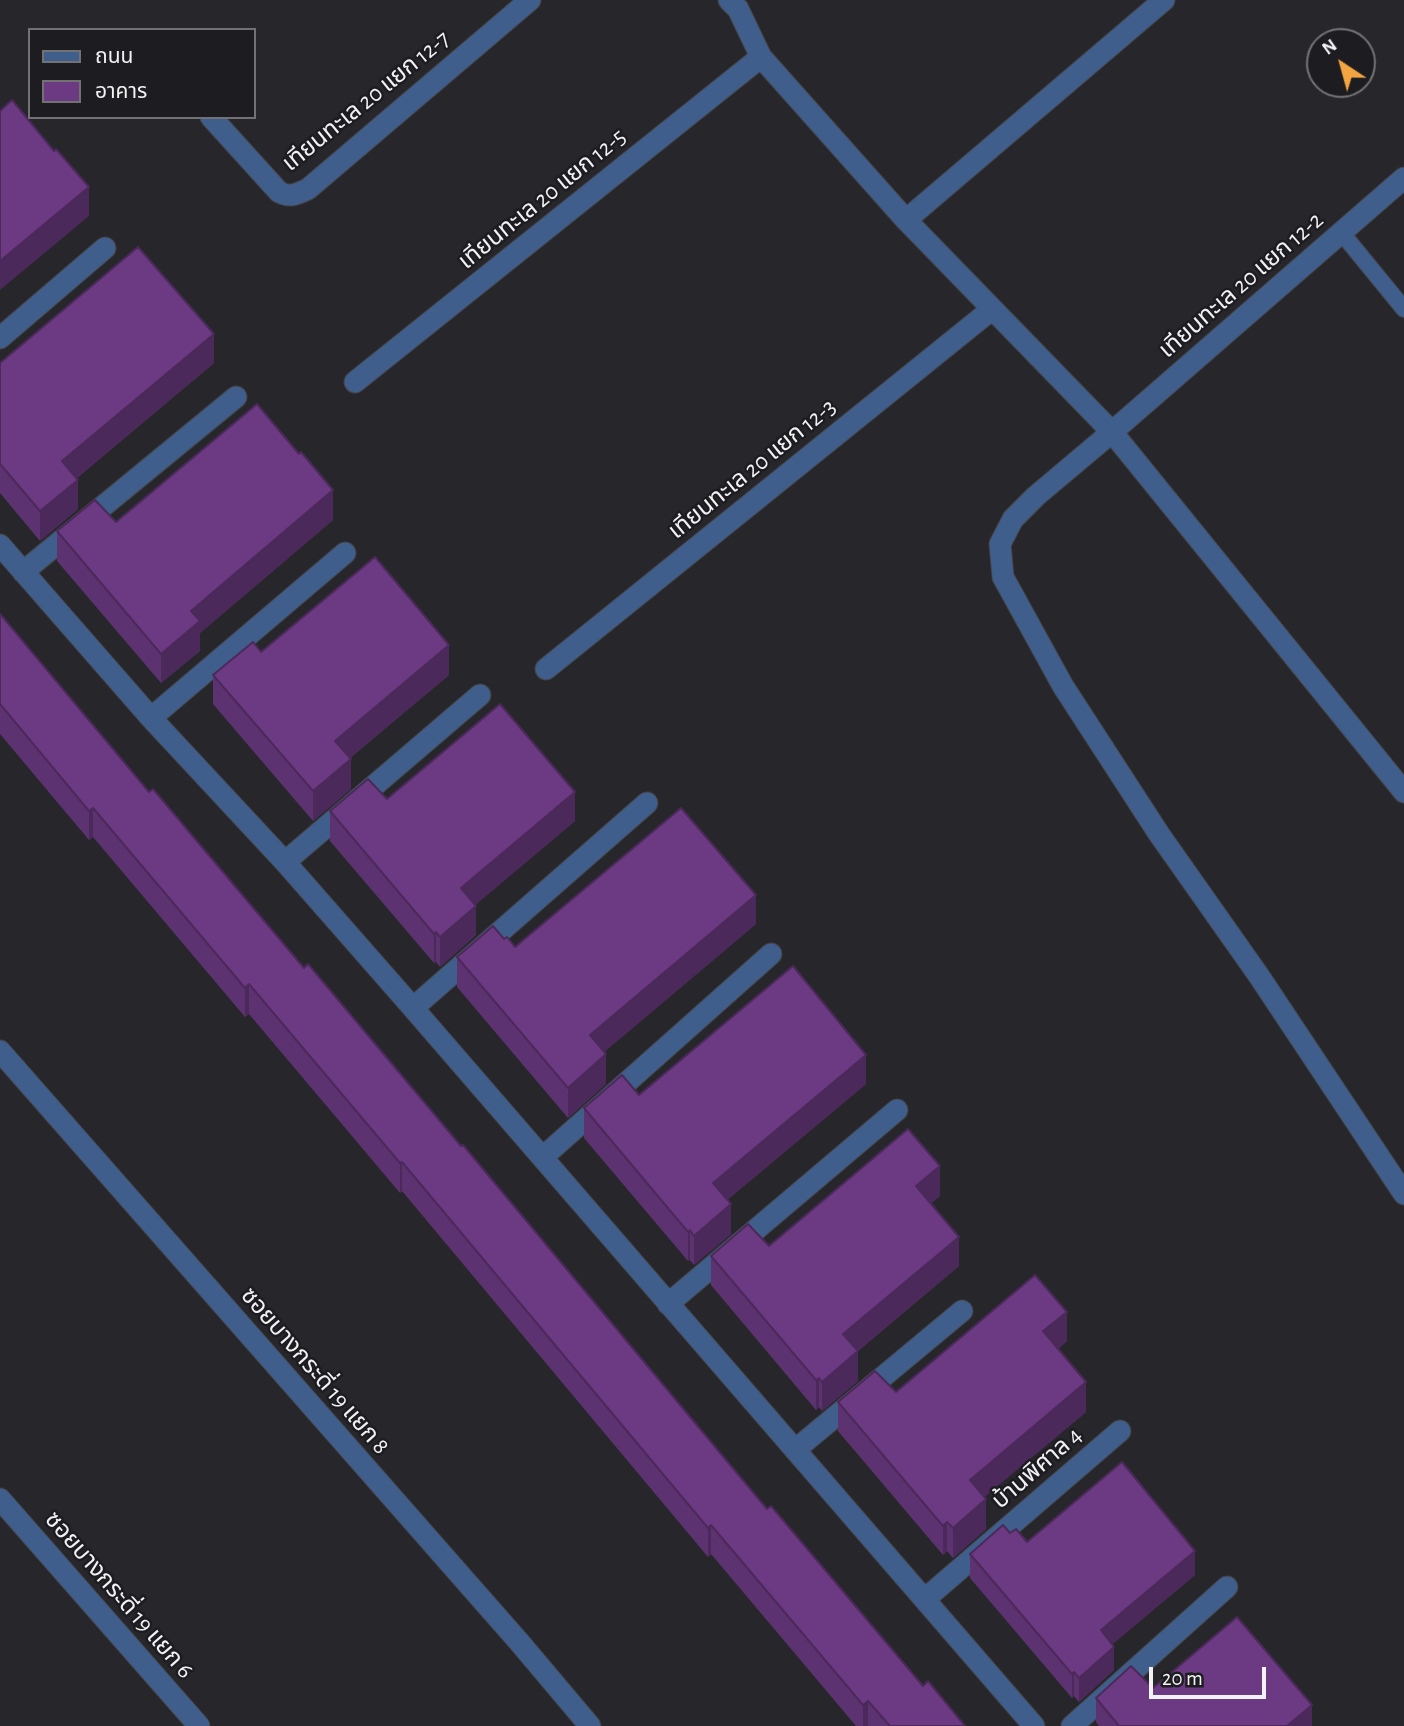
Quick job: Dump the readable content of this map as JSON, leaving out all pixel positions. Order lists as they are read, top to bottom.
{
  "streets": {
    "street": [
      "เทียนทะเล 20 แยก 12-7",
      "เทียนทะเล 20 แยก 12-5",
      "เทียนทะเล 20 แยก 12-2",
      "เทียนทะเล 20 แยก 12-3",
      "ซอยบางกระดี่ 19 แยก 8",
      "บ้านพิศาล 4",
      "ซอยบางกระดี่ 19 แยก 6"
    ]
  },
  "legend": ["ถนน", "อาคาร"],
  "scale_bar": "20 m",
  "north": "top left"
}
